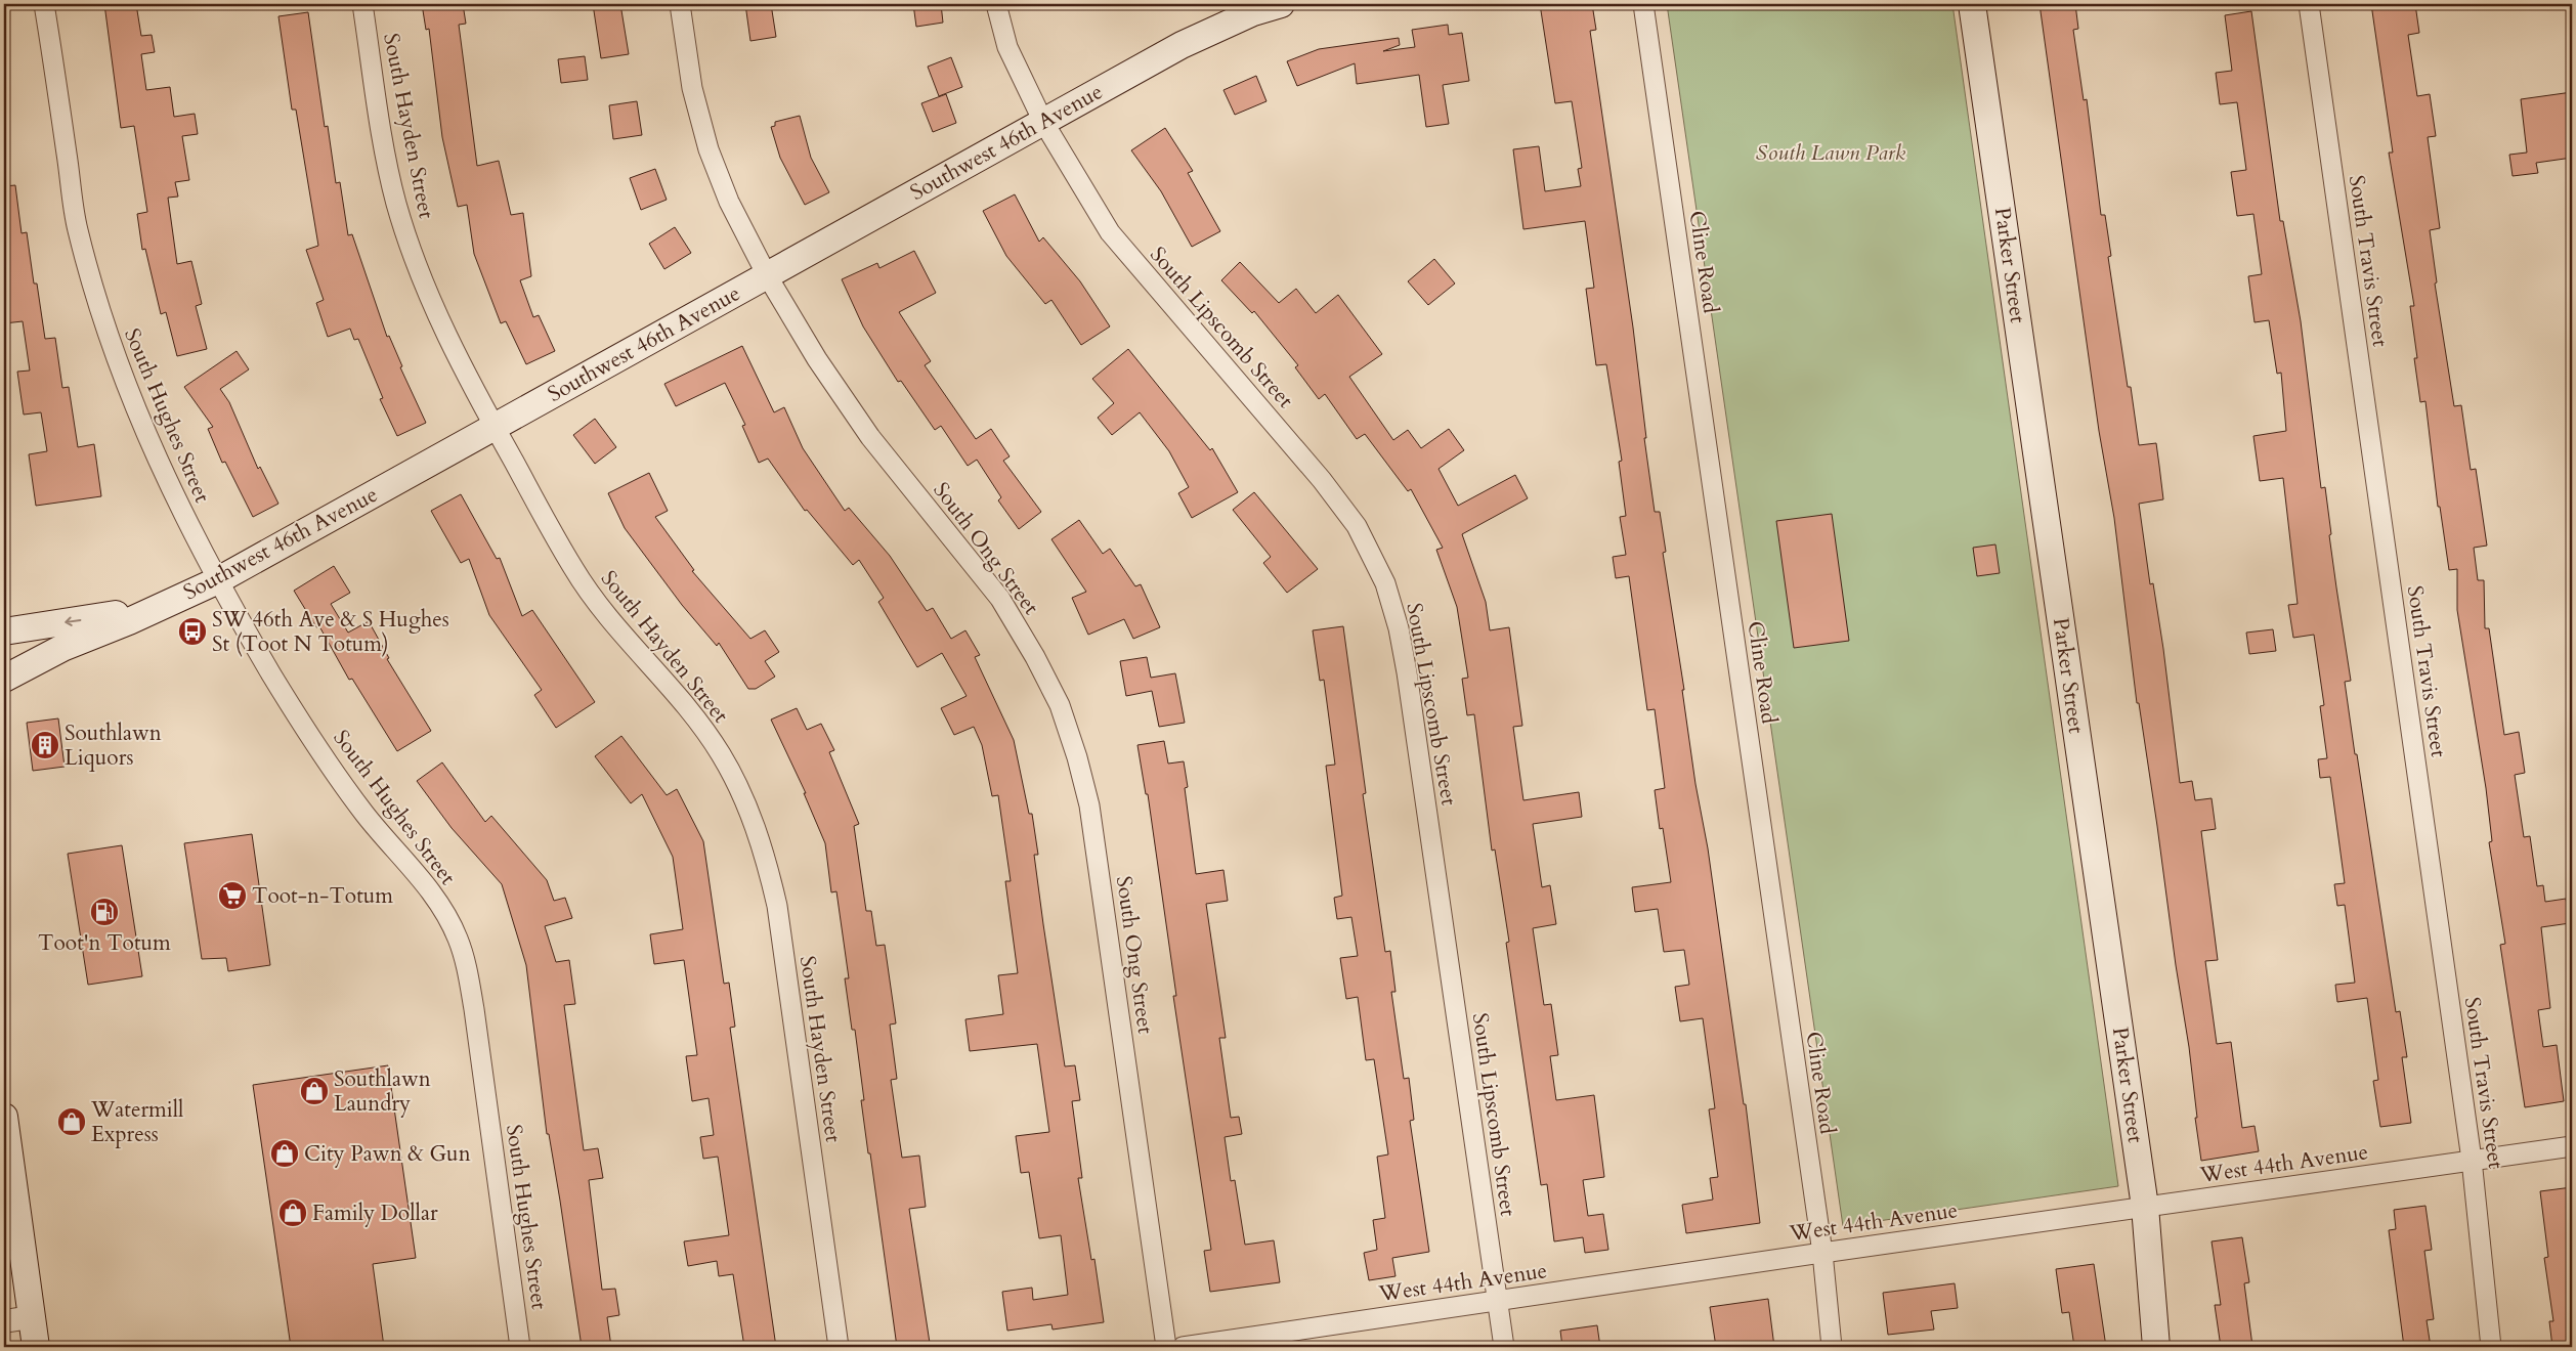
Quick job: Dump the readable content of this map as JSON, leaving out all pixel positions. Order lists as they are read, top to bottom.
{
  "streets": {
    "main road": ["Southwest 46th Avenue", "Parker Street"],
    "street": [
      "South Hayden Street",
      "South Travis Street",
      "Cline Road",
      "South Lipscomb Street",
      "South Hughes Street",
      "South Ong Street",
      "West 44th Avenue"
    ]
  },
  "crossings": [
    ["South Hayden Street", "Southwest 46th Avenue"],
    ["Southwest 46th Avenue", "South Lipscomb Street"],
    ["Southwest 46th Avenue", "South Hughes Street"],
    ["Southwest 46th Avenue", "South Ong Street"],
    ["South Travis Street", "West 44th Avenue"],
    ["Cline Road", "West 44th Avenue"],
    ["Parker Street", "West 44th Avenue"],
    ["South Lipscomb Street", "West 44th Avenue"]
  ],
  "parks": ["South Lawn Park"],
  "places": {
    "bus stop": ["SW 46th Ave & S Hughes St (Toot N Totum)"],
    "building": ["Southlawn Liquors"],
    "supermarket": ["Toot-n-Totum"],
    "fuel station": ["Toot'n Totum"],
    "shop": [
      "Southlawn Laundry",
      "Watermill Express",
      "City Pawn & Gun",
      "Family Dollar"
    ]
  }
}
